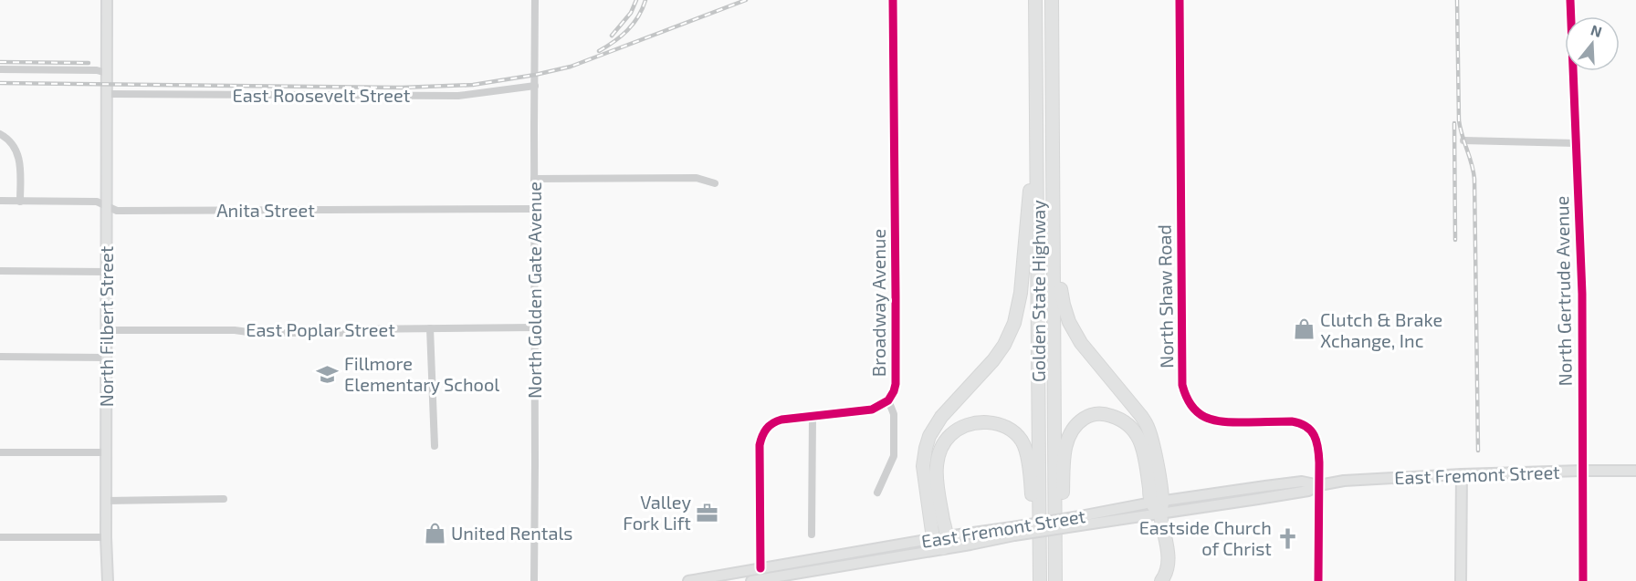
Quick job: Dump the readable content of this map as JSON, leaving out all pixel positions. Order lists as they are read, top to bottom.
{
  "streets": {
    "highway": ["Golden State Highway"],
    "main road": ["North Filbert Street", "East Fremont Street"],
    "street": [
      "East Roosevelt Street",
      "Anita Street",
      "North Golden Gate Avenue",
      "North Gertrude Avenue",
      "North Shaw Road",
      "Broadway Avenue",
      "East Poplar Street"
    ]
  },
  "crossings": [
    ["East Roosevelt Street", "North Golden Gate Avenue"],
    ["East Roosevelt Street", "North Filbert Street"],
    ["Anita Street", "North Golden Gate Avenue"],
    ["Anita Street", "North Filbert Street"],
    ["North Golden Gate Avenue", "East Poplar Street"],
    ["North Gertrude Avenue", "East Fremont Street"],
    ["North Shaw Road", "East Fremont Street"],
    ["Broadway Avenue", "East Fremont Street"],
    ["North Filbert Street", "East Poplar Street"]
  ],
  "places": {
    "shop": ["Clutch & Brake Xchange, Inc", "United Rentals"],
    "school or university": ["Fillmore Elementary School"],
    "office": ["Valley Fork Lift"],
    "church": ["Eastside Church of Christ"]
  },
  "north": "top"
}
